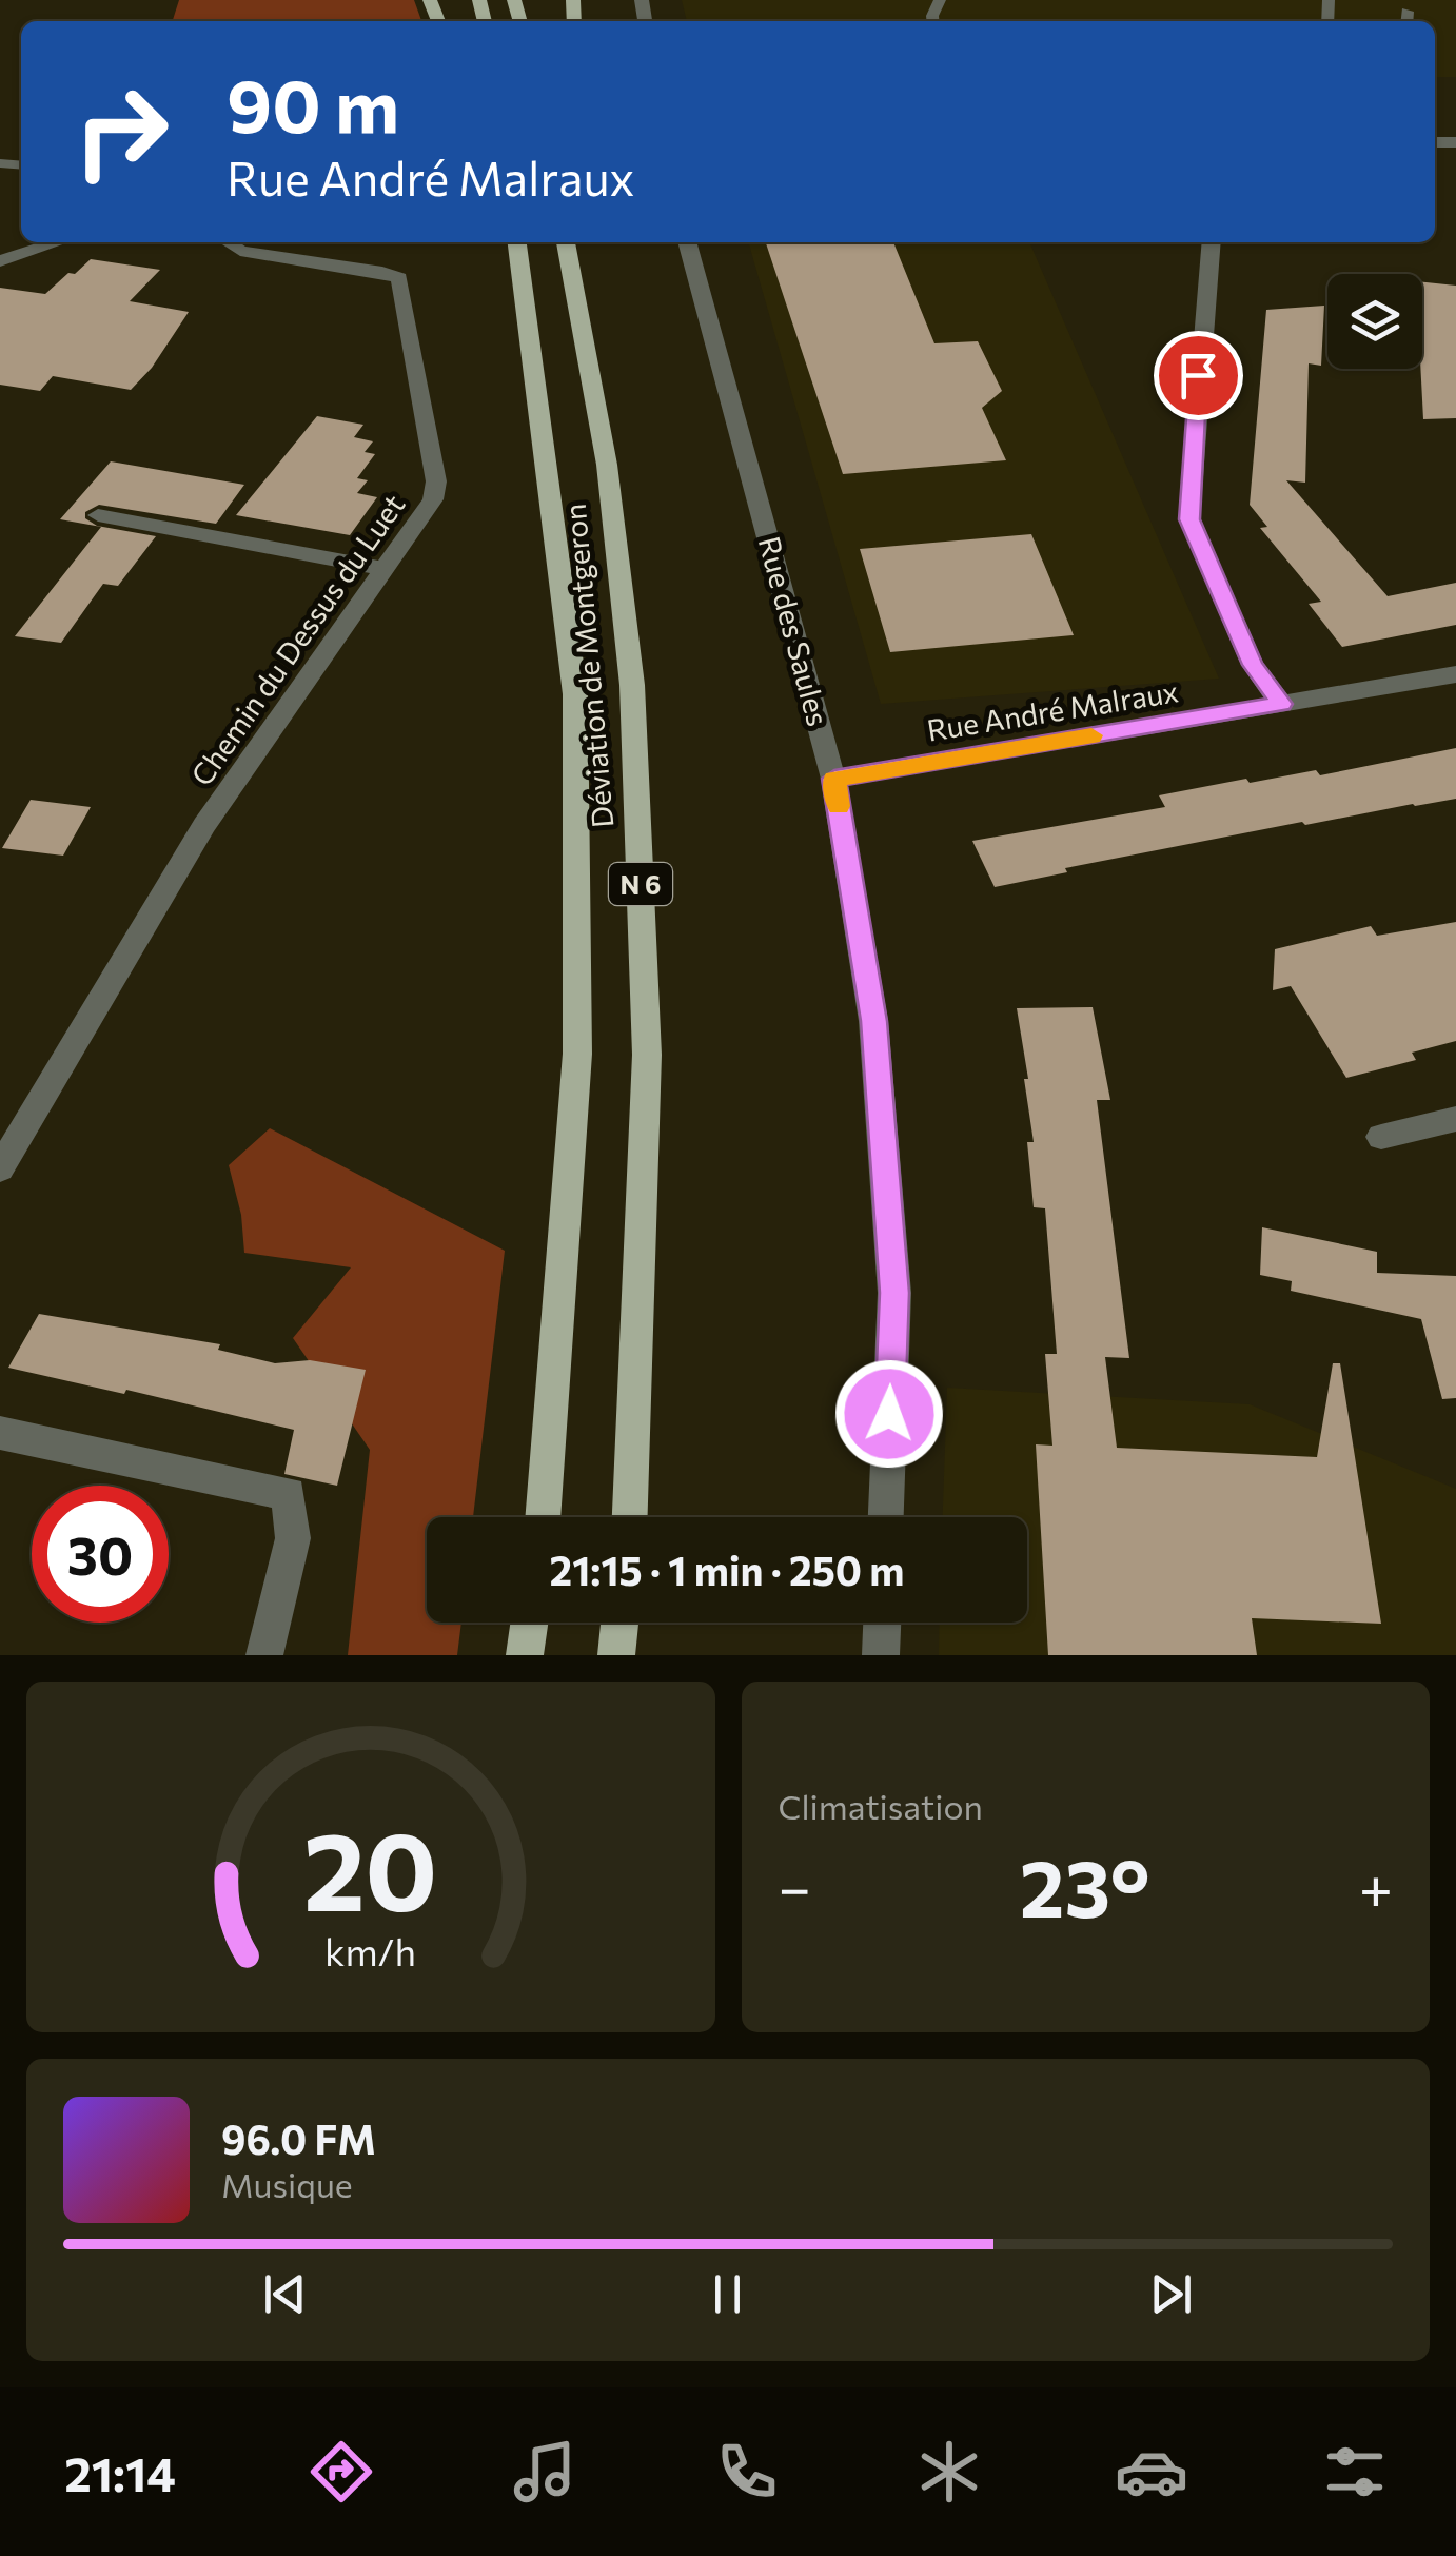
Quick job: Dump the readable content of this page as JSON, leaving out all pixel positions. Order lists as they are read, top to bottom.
{
  "streets": {
    "main road": ["Déviation de Montgeron", "N 6"],
    "street": ["Rue des Saules", "Chemin du Dessus du Luet", "Rue André Malraux"]
  },
  "crossings": [
    ["Rue des Saules", "Rue André Malraux"]
  ],
  "page": {
    "turn": ["90 m", "Rue André Malraux"],
    "limit": "30",
    "trip": "21:15 · 1 min · 250 m",
    "tile": "Climatisation",
    "heat": ["−", "23°", "+"],
    "song": ["96.0 FM", "Musique"],
    "tabs": "21:14",
    "gauge": ["20", "km/h"]
  }
}
